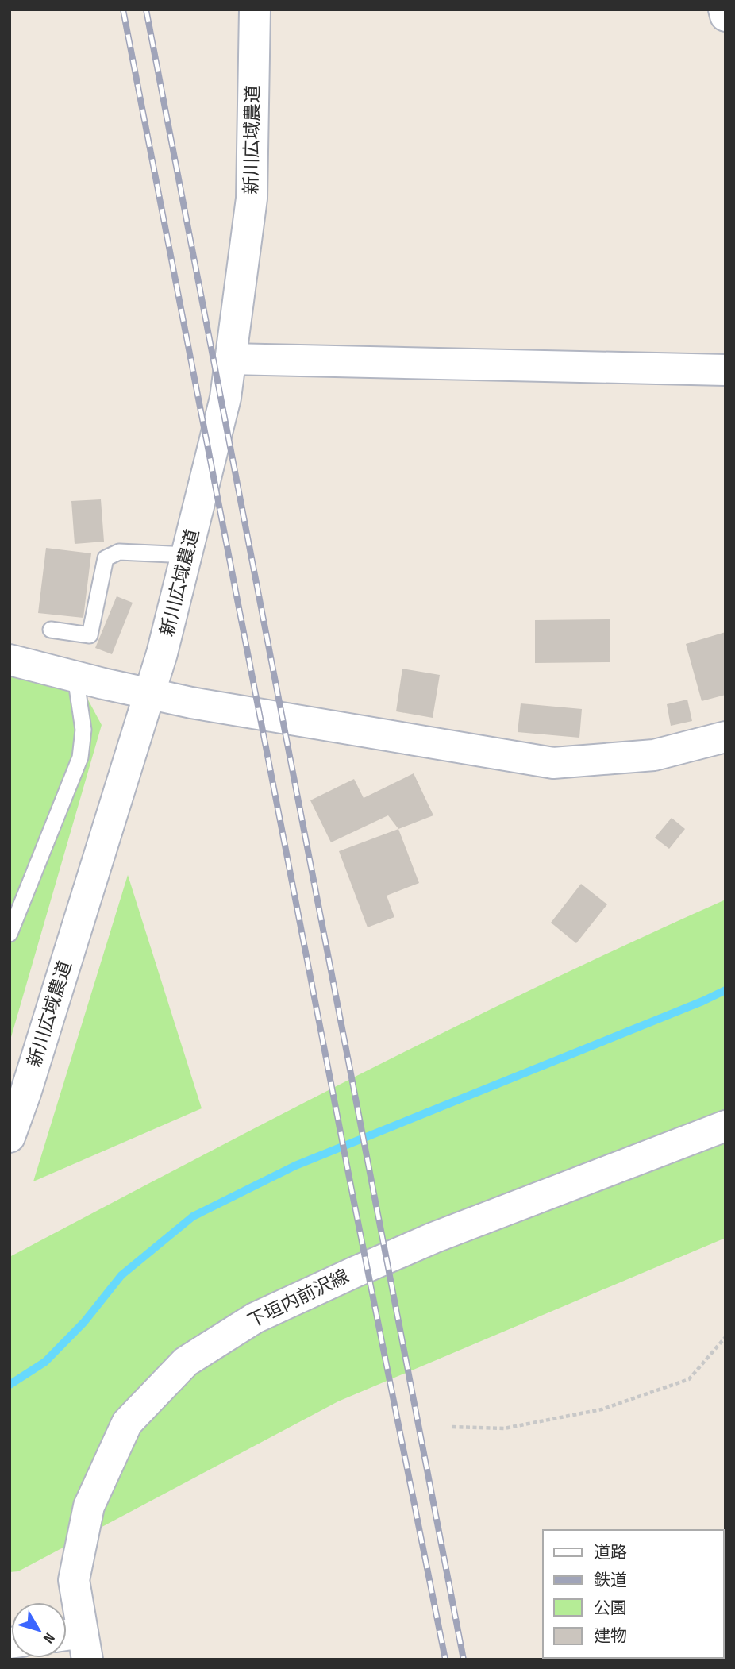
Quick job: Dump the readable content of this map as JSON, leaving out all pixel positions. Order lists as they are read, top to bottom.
{
  "streets": {
    "street": ["新川広域農道", "下垣内前沢線"]
  },
  "legend": [
    "道路",
    "鉄道",
    "公園",
    "建物"
  ],
  "north": "bottom right"
}
